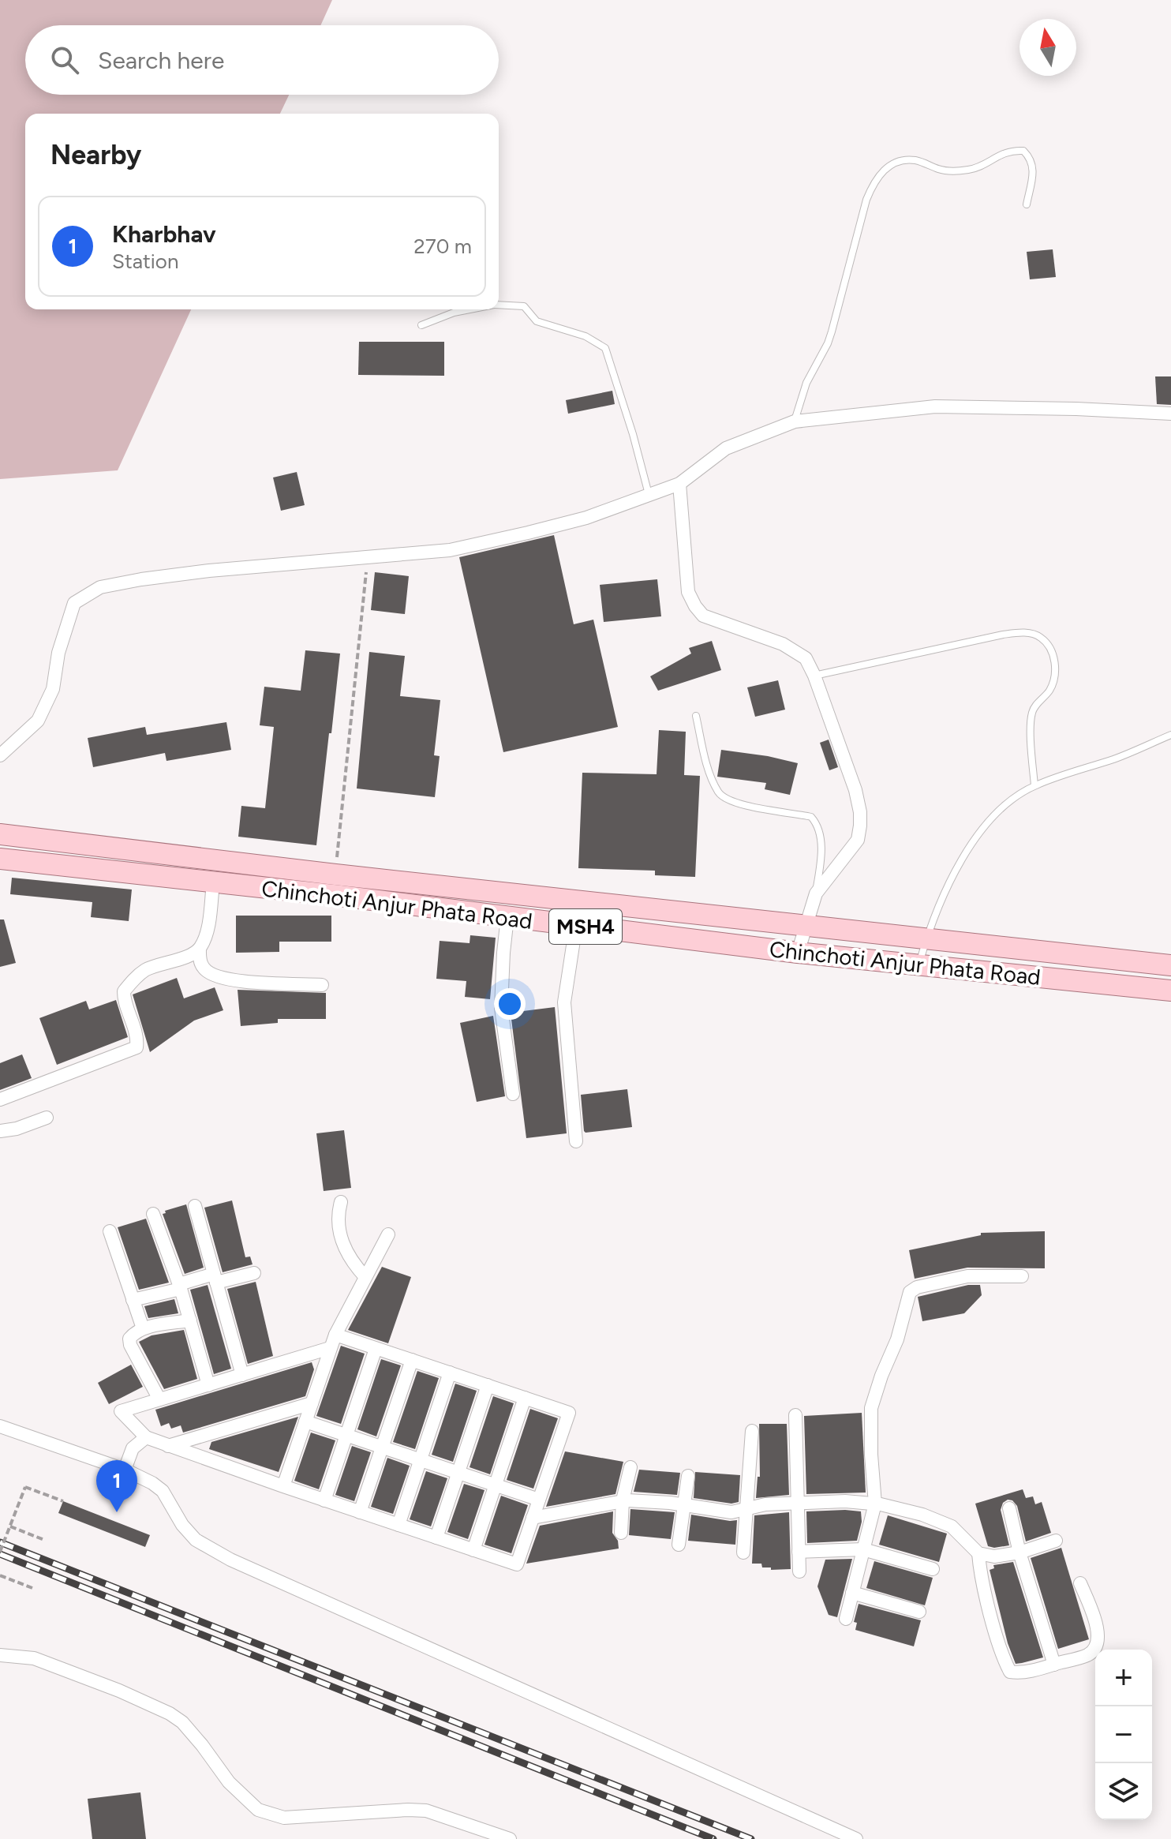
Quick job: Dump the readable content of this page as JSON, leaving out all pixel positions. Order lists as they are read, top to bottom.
{
  "streets": {
    "main road": ["Chinchoti Anjur Phata Road", "MSH4"]
  },
  "north": "top",
  "page": {
    "search": "Search here",
    "heading": "Nearby",
    "list": [
      {
        "mark": "1",
        "name": "Kharbhav",
        "note": "Station",
        "value": "270 m"
      }
    ],
    "pins": "1",
    "map_buttons": ["+", "−"]
  }
}
